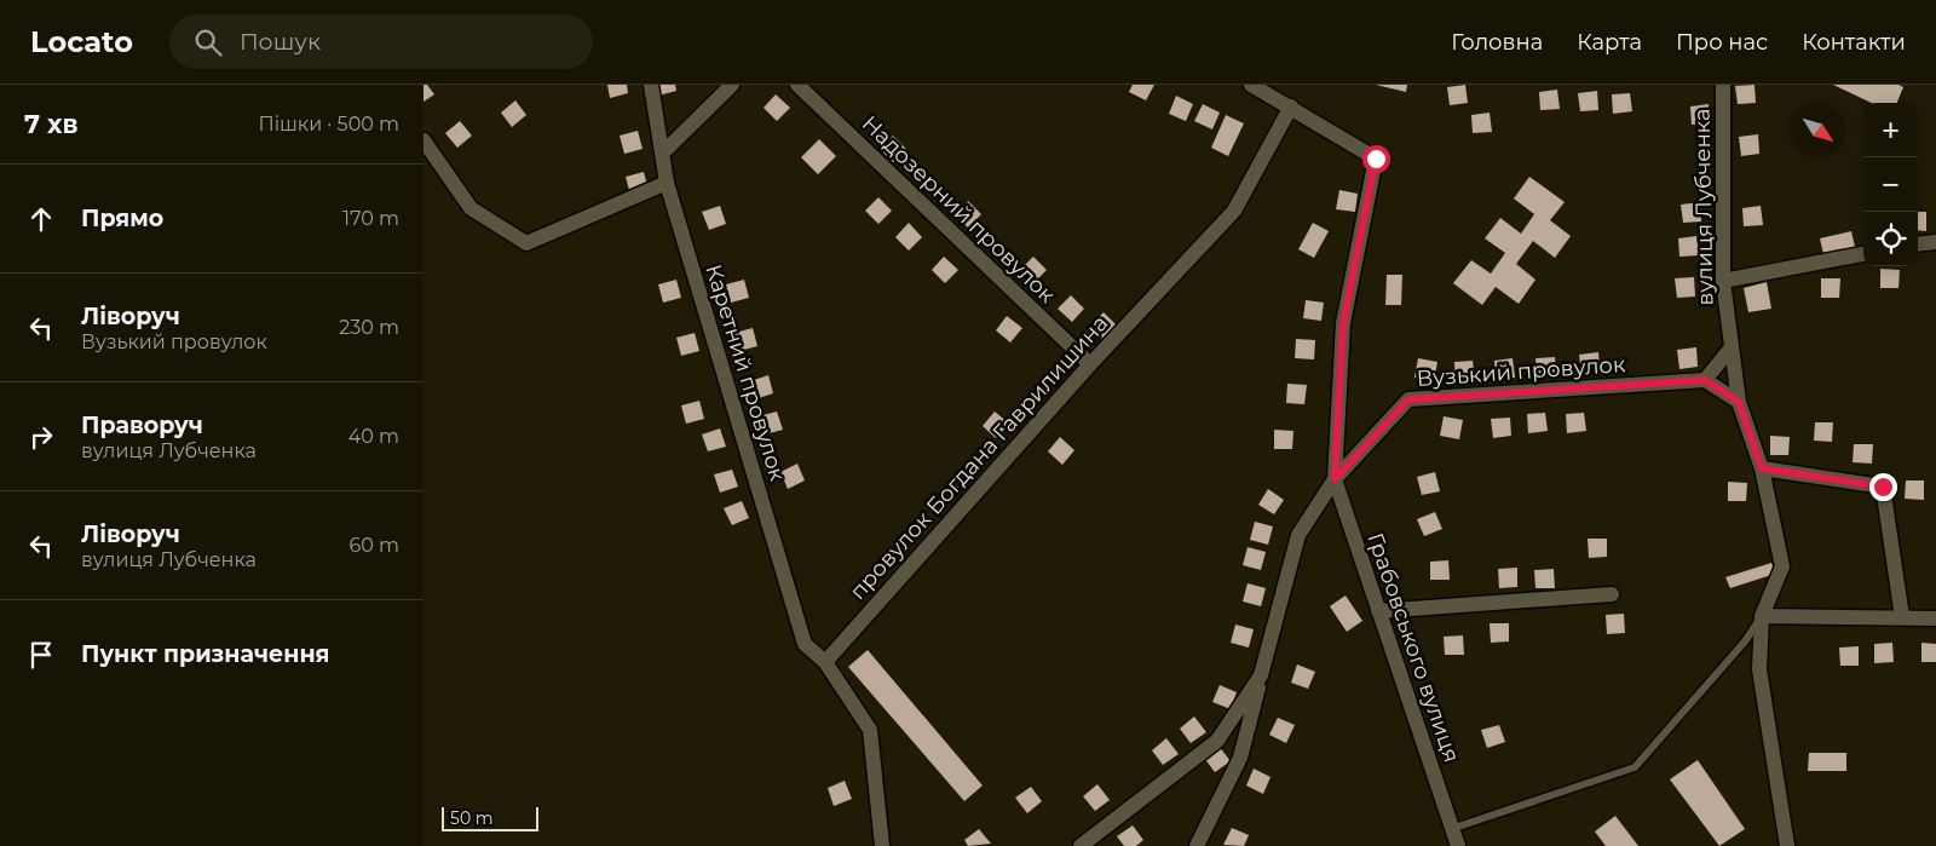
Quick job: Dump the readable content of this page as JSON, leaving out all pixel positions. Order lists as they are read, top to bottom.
{
  "streets": {
    "street": [
      "вулиця Лубченка",
      "Надозерний провулок",
      "Вузький провулок",
      "Каретний провулок",
      "провулок Богдана Гаврилишина",
      "Грабовського вулиця"
    ]
  },
  "crossings": [
    ["Надозерний провулок", "провулок Богдана Гаврилишина"],
    ["Вузький провулок", "Грабовського вулиця"],
    ["Каретний провулок", "провулок Богдана Гаврилишина"]
  ],
  "scale_bar": "50 m",
  "north": "bottom right",
  "page": {
    "header": "Locato",
    "search": "Пошук",
    "nav": [
      "Головна",
      "Карта",
      "Про нас",
      "Контакти"
    ],
    "heading": ["7 хв", "Пішки · 500 m"],
    "map_buttons": ["+", "−"],
    "list": [
      ["Прямо", "170 m"],
      ["Ліворуч", "Вузький провулок", "230 m"],
      ["Праворуч", "вулиця Лубченка", "40 m"],
      ["Ліворуч", "вулиця Лубченка", "60 m"],
      "Пункт призначення"
    ],
    "scale": "50 m"
  }
}
